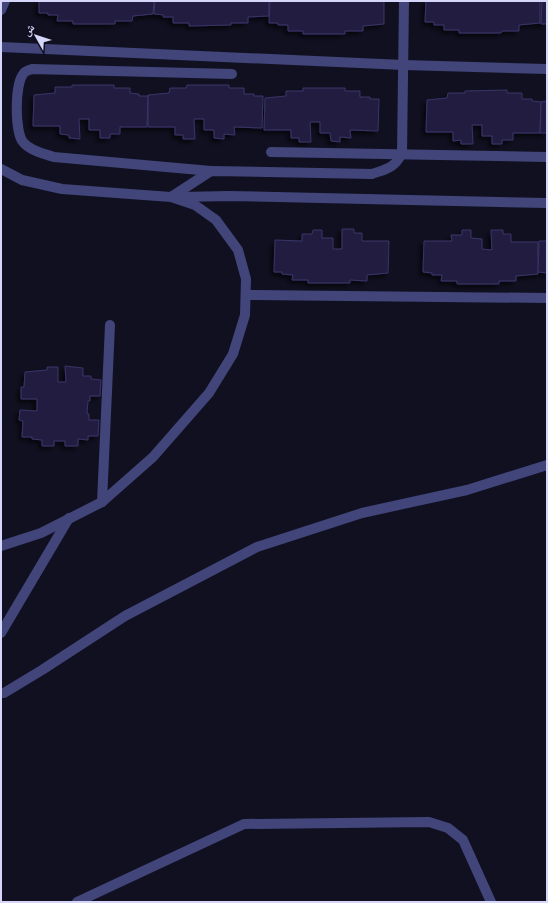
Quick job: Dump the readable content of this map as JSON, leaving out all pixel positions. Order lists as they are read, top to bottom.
{
  "north": "top left"
}
